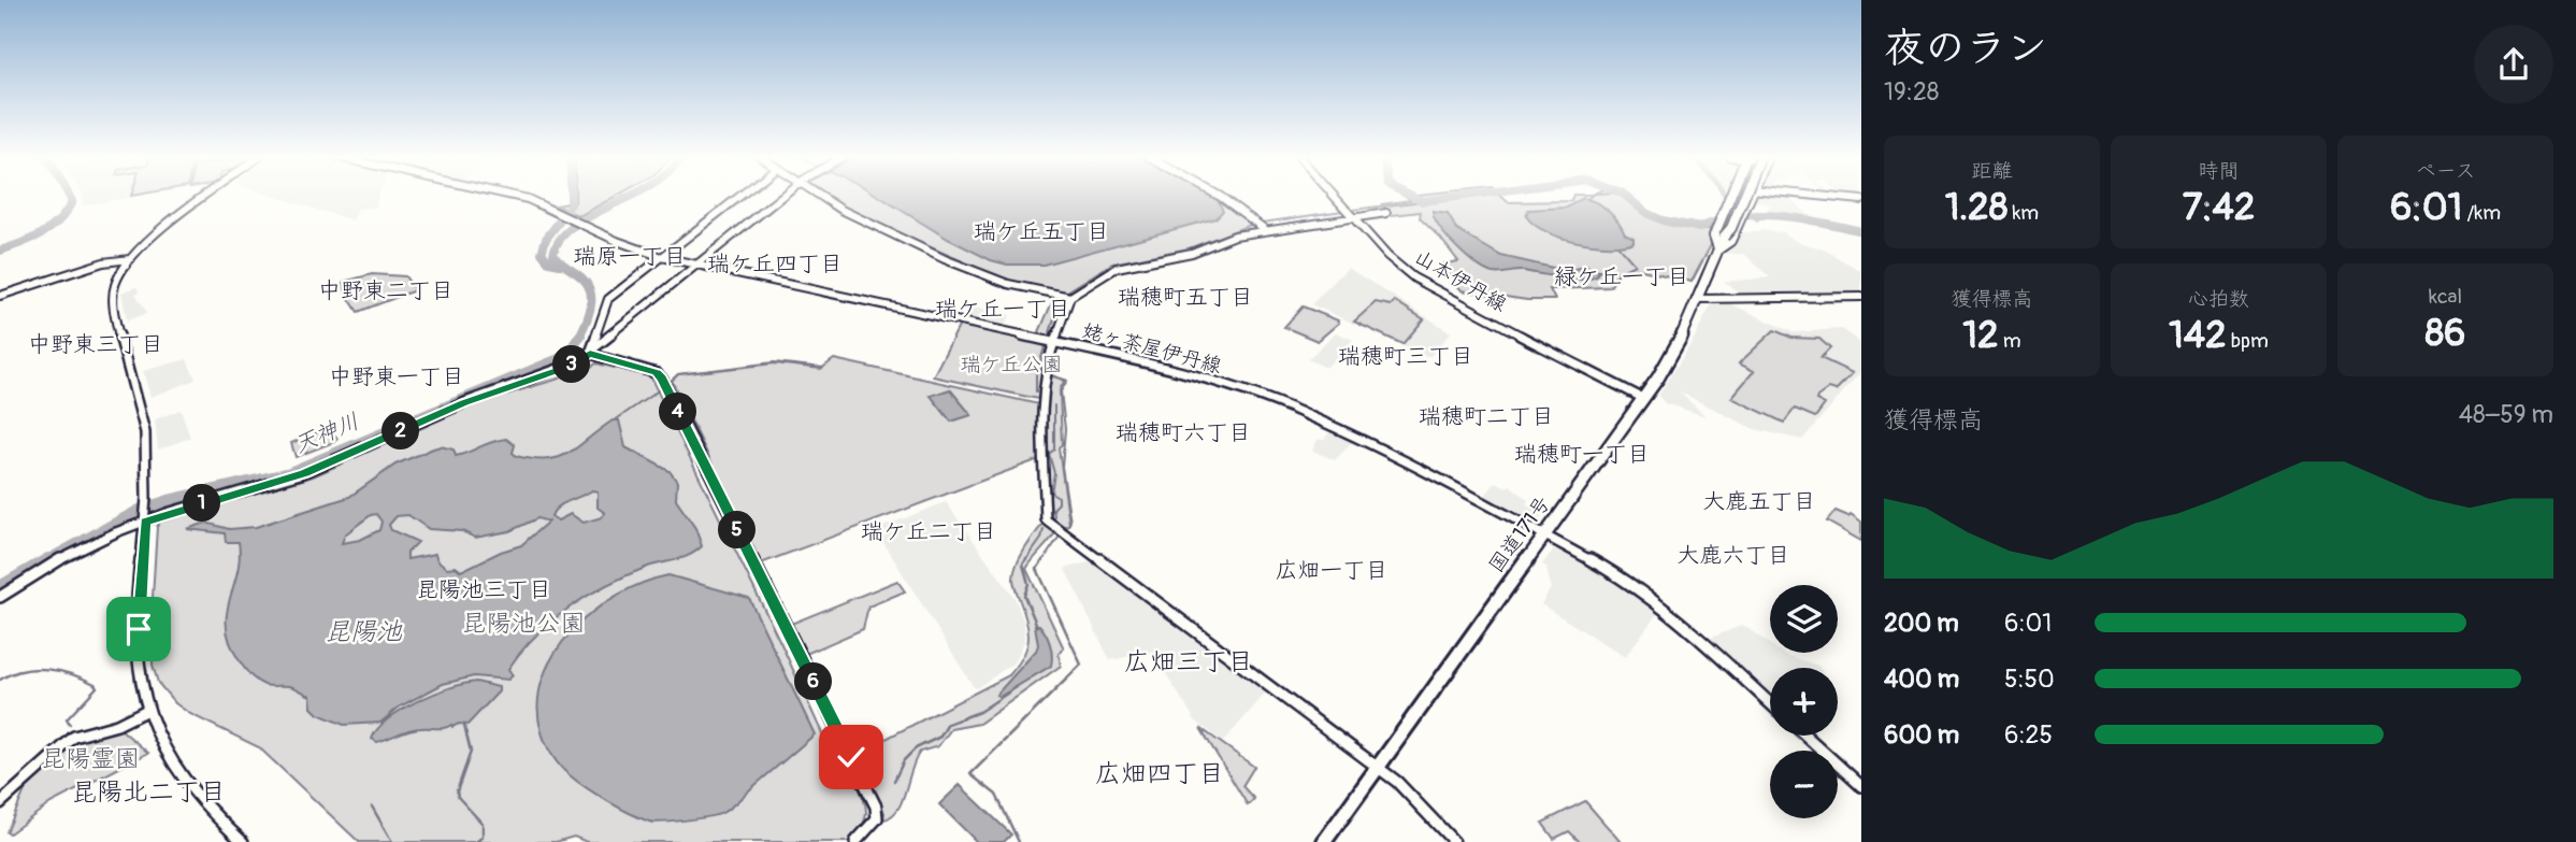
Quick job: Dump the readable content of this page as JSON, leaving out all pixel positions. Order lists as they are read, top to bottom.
{
  "streets": {
    "highway": ["国道171号"],
    "main road": ["山本伊丹線", "姥ヶ茶屋伊丹線"]
  },
  "crossings": [
    ["山本伊丹線", "国道171号"],
    ["姥ヶ茶屋伊丹線", "国道171号"]
  ],
  "districts": [
    "瑞ケ丘五丁目",
    "瑞原一丁目",
    "瑞ケ丘四丁目",
    "緑ケ丘一丁目",
    "中野東二丁目",
    "瑞穂町五丁目",
    "瑞ケ丘一丁目",
    "中野東三丁目",
    "瑞穂町三丁目",
    "中野東一丁目",
    "瑞穂町二丁目",
    "瑞穂町六丁目",
    "瑞穂町一丁目",
    "大鹿五丁目",
    "瑞ケ丘二丁目",
    "大鹿六丁目",
    "広畑一丁目",
    "昆陽池三丁目",
    "広畑三丁目",
    "広畑四丁目",
    "昆陽北二丁目"
  ],
  "water": ["天神川", "昆陽池"],
  "parks": ["瑞ケ丘公園", "昆陽池公園", "昆陽霊園"],
  "page": {
    "heading": ["夜のラン", "19:28"],
    "stats": [
      ["距離", "1.28 km"],
      ["時間", "7:42"],
      ["ペース", "6:01 /km"],
      ["獲得標高", "12 m"],
      ["心拍数", "142 bpm"],
      ["kcal", "86"]
    ],
    "pins": [
      "3",
      "4",
      "2",
      "1",
      "5",
      "6"
    ],
    "chart": ["獲得標高", "48–59 m"],
    "map_buttons": ["+", "−"],
    "list": [
      {
        "name": "200 m",
        "note": "6:01"
      },
      {
        "name": "400 m",
        "note": "5:50"
      },
      {
        "name": "600 m",
        "note": "6:25"
      }
    ]
  }
}
